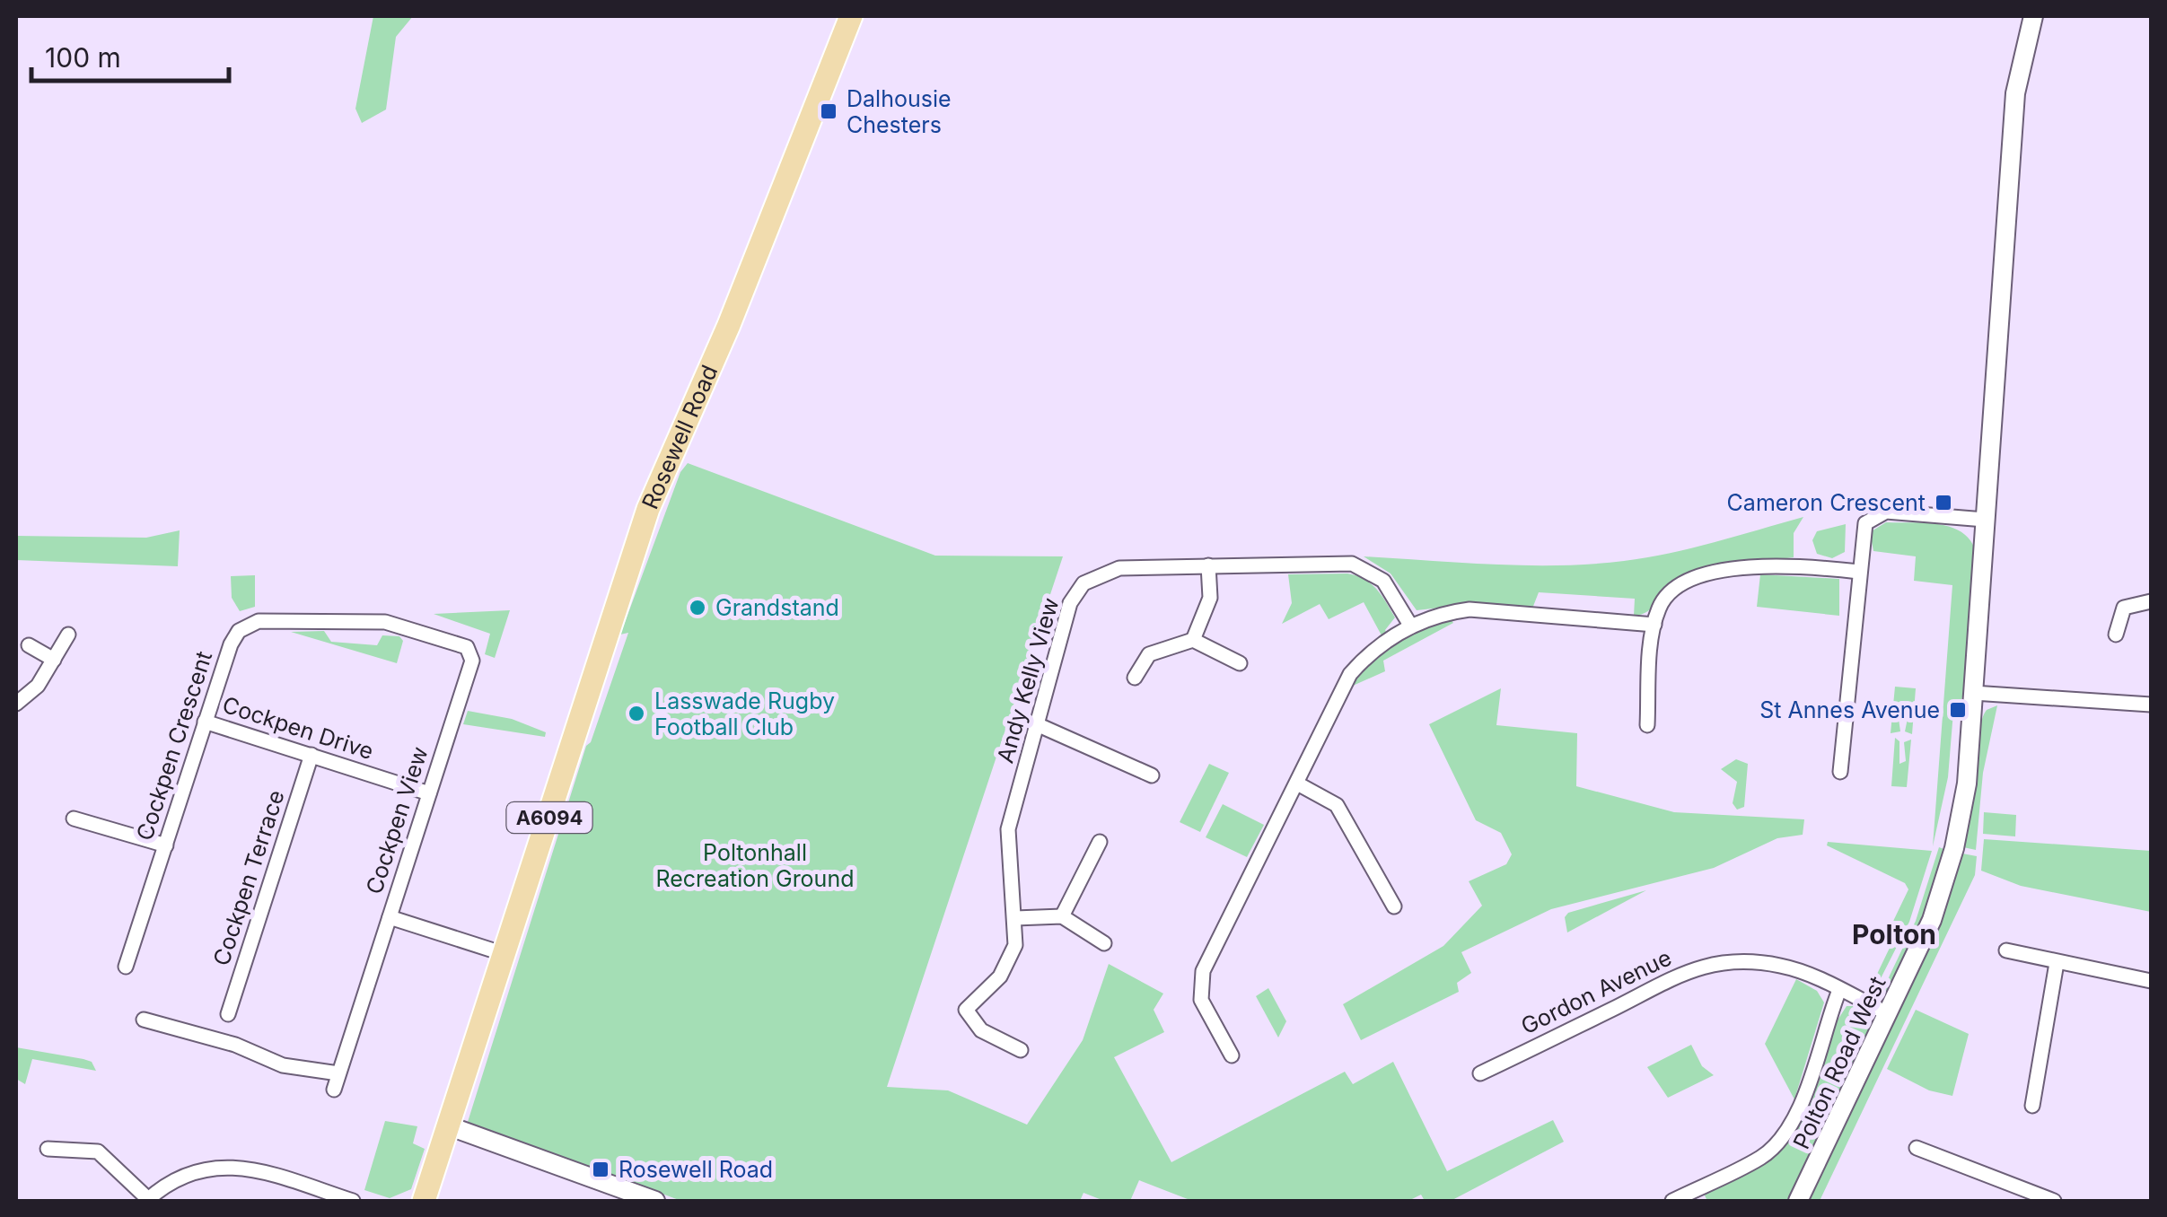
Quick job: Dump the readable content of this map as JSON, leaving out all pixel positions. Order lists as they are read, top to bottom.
{
  "streets": {
    "main road": ["Rosewell Road", "A6094"],
    "street": [
      "Andy Kelly View",
      "Cockpen Drive",
      "Cockpen Crescent",
      "Cockpen View",
      "Cockpen Terrace",
      "Gordon Avenue",
      "Polton Road West"
    ]
  },
  "crossings": [
    ["Rosewell Road", "A6094"],
    ["Cockpen Drive", "Cockpen Crescent"],
    ["Cockpen Drive", "Cockpen View"],
    ["Cockpen Drive", "Cockpen Terrace"],
    ["Cockpen Crescent", "Cockpen View"],
    ["Gordon Avenue", "Polton Road West"]
  ],
  "districts": ["Polton"],
  "parks": ["Poltonhall Recreation Ground"],
  "places": {
    "transit": [
      "Dalhousie Chesters",
      "Cameron Crescent",
      "St Annes Avenue",
      "Rosewell Road"
    ],
    "other": ["Grandstand", "Lasswade Rugby Football Club"]
  },
  "scale_bar": "100 m"
}
